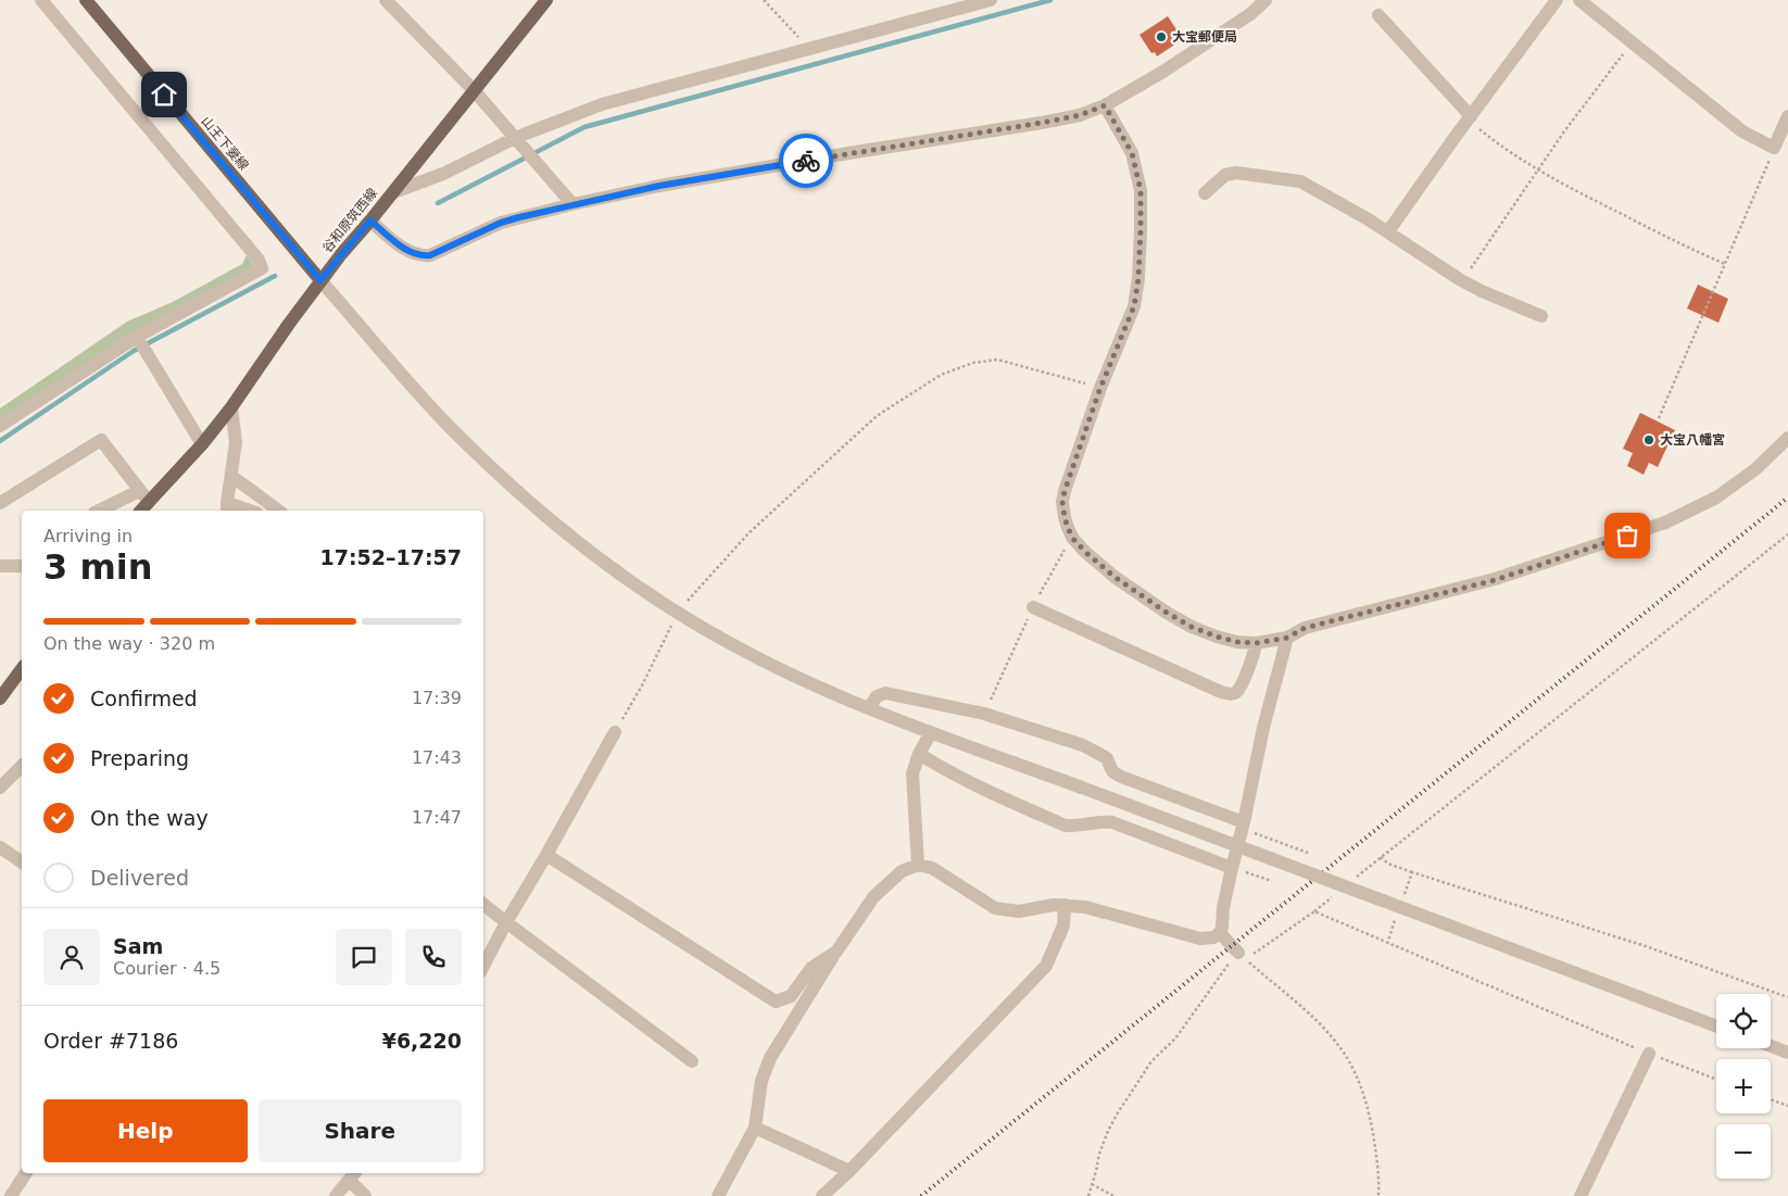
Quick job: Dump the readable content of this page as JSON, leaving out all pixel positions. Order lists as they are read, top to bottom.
{
  "streets": {
    "main road": ["山王下妻線", "谷和原筑西線"]
  },
  "crossings": [
    ["山王下妻線", "谷和原筑西線"]
  ],
  "places": ["大宝郵便局", "大宝八幡宮"],
  "page": {
    "heading": ["3 min", "Arriving in", "17:52–17:57"],
    "panel": [
      "Sam",
      "Courier · 4.5",
      "Order #7186",
      "¥6,220"
    ],
    "bar": "On the way · 320 m",
    "list": [
      ["Confirmed", "17:39"],
      ["Preparing", "17:43"],
      ["On the way", "17:47"],
      "Delivered"
    ],
    "map_buttons": ["+", "−"],
    "buttons": ["Help", "Share"]
  }
}
